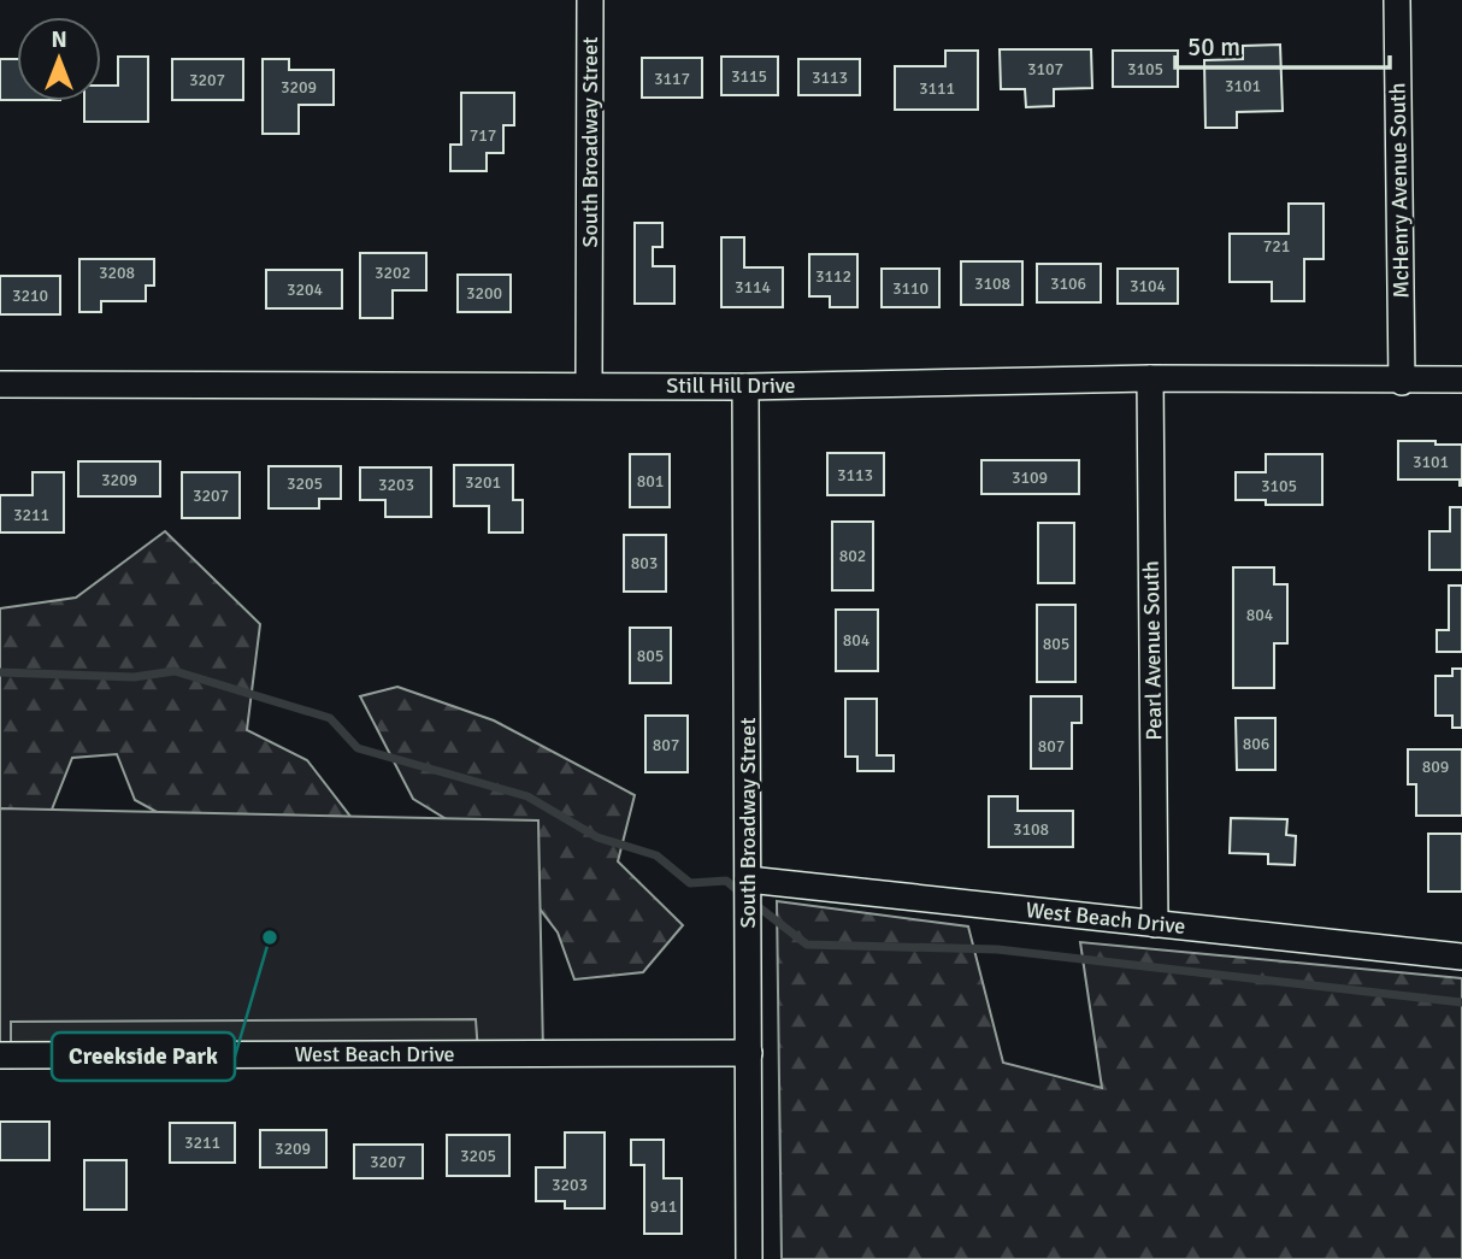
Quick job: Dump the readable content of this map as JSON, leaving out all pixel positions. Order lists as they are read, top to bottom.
{
  "streets": {
    "street": [
      "South Broadway Street",
      "McHenry Avenue South",
      "Still Hill Drive",
      "Pearl Avenue South",
      "West Beach Drive"
    ]
  },
  "crossings": [
    ["South Broadway Street", "Still Hill Drive"],
    ["South Broadway Street", "West Beach Drive"],
    ["McHenry Avenue South", "Still Hill Drive"],
    ["Still Hill Drive", "Pearl Avenue South"],
    ["Pearl Avenue South", "West Beach Drive"]
  ],
  "places": ["Creekside Park"],
  "house_numbers": [
    "3107",
    "3105",
    "3115",
    "3113",
    "3117",
    "3207",
    "3101",
    "3209",
    "3111",
    "717",
    "721",
    "3208",
    "3202",
    "3112",
    "3108",
    "3106",
    "3104",
    "3114",
    "3110",
    "3204",
    "3200",
    "3210",
    "3101",
    "3113",
    "3109",
    "3209",
    "801",
    "3201",
    "3205",
    "3203",
    "3105",
    "3207",
    "3211",
    "802",
    "803",
    "804",
    "804",
    "805",
    "805",
    "806",
    "807",
    "807",
    "809",
    "3108",
    "3211",
    "3209",
    "3205",
    "3207",
    "3203",
    "911"
  ],
  "scale_bar": "50 m",
  "north": "top"
}
